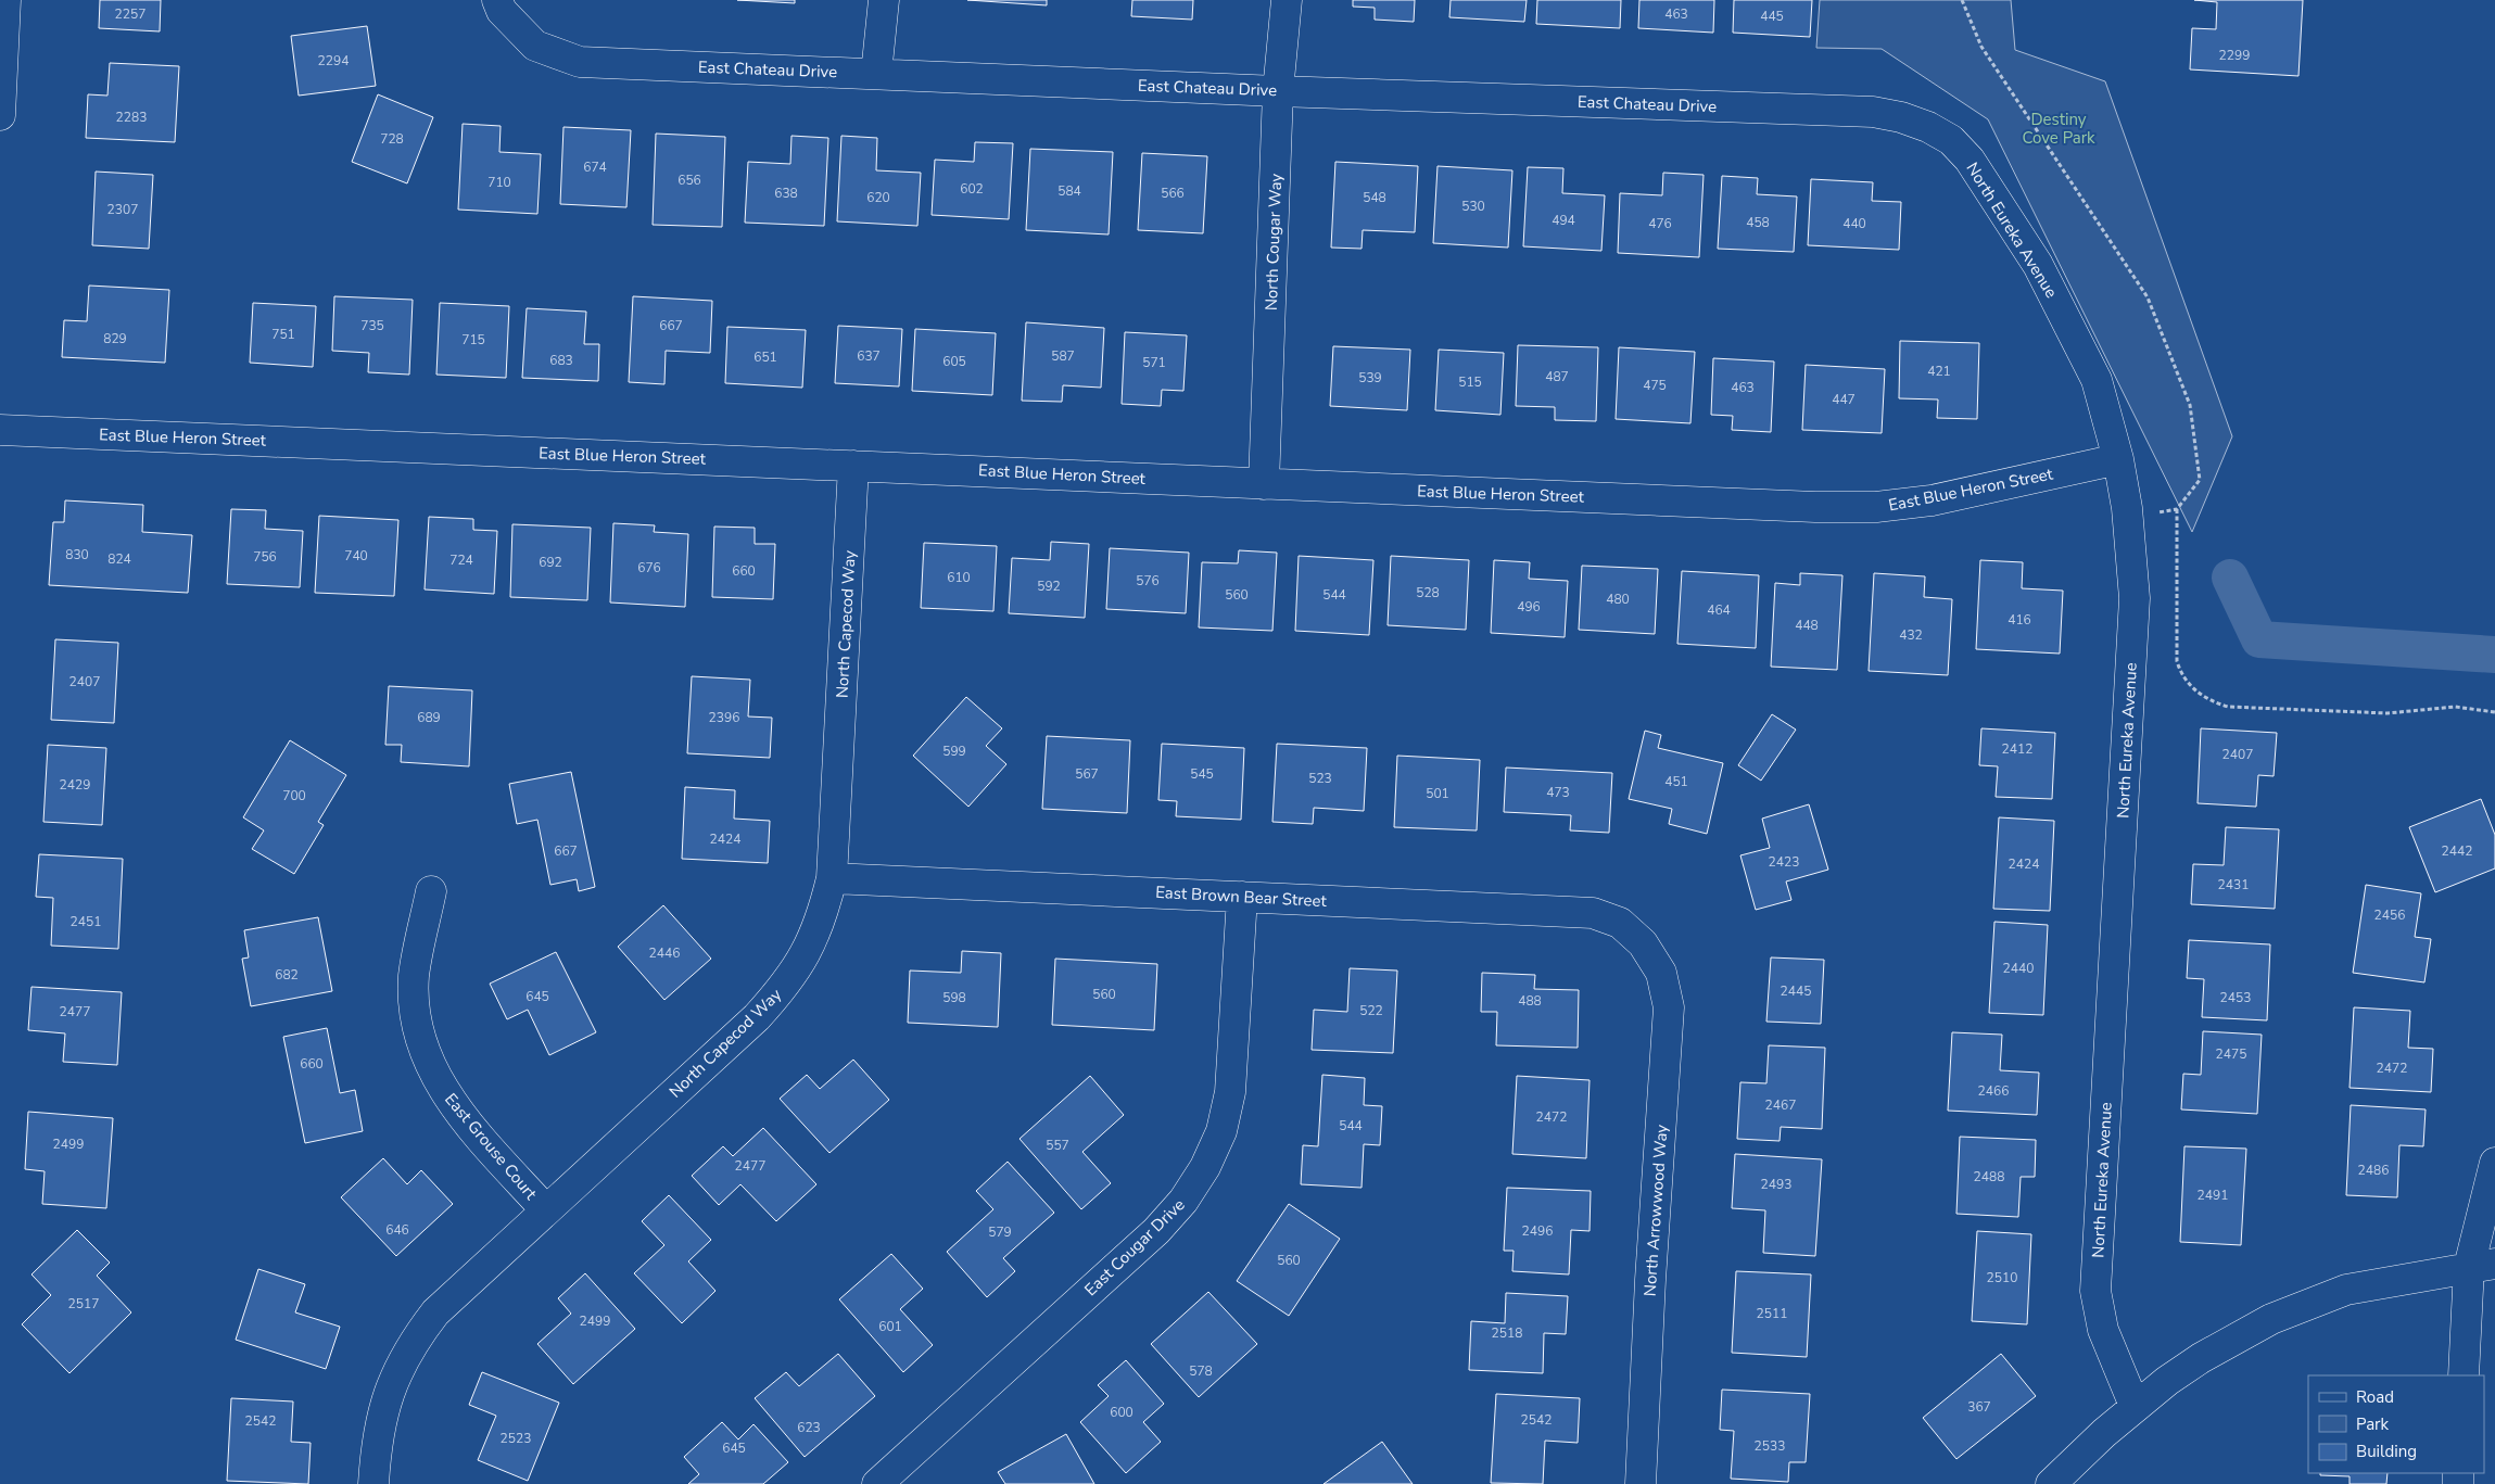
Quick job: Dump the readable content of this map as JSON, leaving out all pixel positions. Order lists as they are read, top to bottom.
{
  "streets": {
    "street": [
      "East Chateau Drive",
      "North Eureka Avenue",
      "North Cougar Way",
      "East Blue Heron Street",
      "North Capecod Way",
      "East Brown Bear Street",
      "East Grouse Court",
      "North Arrowwood Way",
      "East Cougar Drive"
    ]
  },
  "crossings": [
    ["East Chateau Drive", "North Eureka Avenue"],
    ["East Chateau Drive", "North Cougar Way"],
    ["North Eureka Avenue", "East Blue Heron Street"],
    ["North Cougar Way", "East Blue Heron Street"],
    ["East Blue Heron Street", "North Capecod Way"],
    ["North Capecod Way", "East Brown Bear Street"],
    ["North Capecod Way", "East Grouse Court"],
    ["East Brown Bear Street", "North Arrowwood Way"],
    ["East Brown Bear Street", "East Cougar Drive"]
  ],
  "parks": ["Destiny Cove Park"],
  "house_numbers": [
    "2257",
    "463",
    "445",
    "2299",
    "2294",
    "2283",
    "728",
    "674",
    "656",
    "710",
    "602",
    "584",
    "638",
    "566",
    "620",
    "548",
    "530",
    "2307",
    "494",
    "458",
    "476",
    "440",
    "735",
    "667",
    "751",
    "829",
    "715",
    "637",
    "587",
    "651",
    "683",
    "605",
    "571",
    "421",
    "487",
    "539",
    "515",
    "475",
    "463",
    "447",
    "830",
    "740",
    "756",
    "824",
    "724",
    "692",
    "676",
    "660",
    "610",
    "576",
    "592",
    "528",
    "560",
    "544",
    "480",
    "496",
    "464",
    "416",
    "448",
    "432",
    "2407",
    "689",
    "2396",
    "2412",
    "599",
    "2407",
    "567",
    "545",
    "523",
    "451",
    "2429",
    "473",
    "501",
    "700",
    "2424",
    "667",
    "2442",
    "2423",
    "2424",
    "2431",
    "2456",
    "2451",
    "2446",
    "2440",
    "682",
    "2445",
    "560",
    "645",
    "598",
    "2453",
    "488",
    "522",
    "2477",
    "2475",
    "660",
    "2472",
    "2466",
    "2467",
    "2472",
    "544",
    "2499",
    "557",
    "2477",
    "2486",
    "2488",
    "2493",
    "2491",
    "646",
    "2496",
    "579",
    "560",
    "2510",
    "2517",
    "2511",
    "2499",
    "601",
    "2518",
    "578",
    "367",
    "600",
    "2542",
    "2542",
    "623",
    "2523",
    "2533",
    "645"
  ],
  "legend": ["Road", "Park", "Building"]
}
